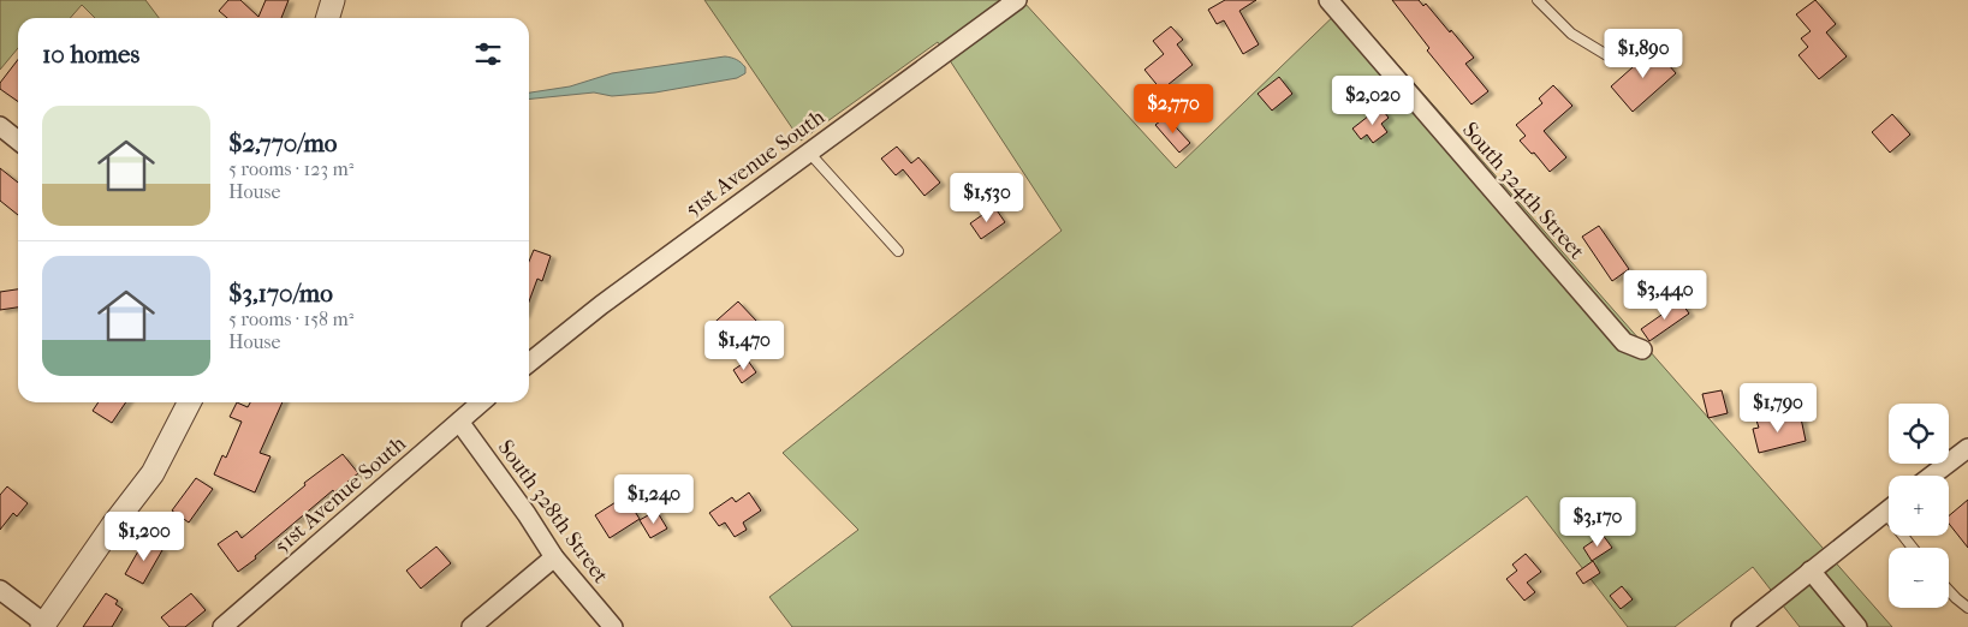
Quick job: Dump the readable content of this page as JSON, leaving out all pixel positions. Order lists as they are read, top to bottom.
{
  "streets": {
    "street": ["51st Avenue South", "South 324th Street", "South 328th Street"]
  },
  "crossings": [
    ["51st Avenue South", "South 328th Street"]
  ],
  "page": {
    "heading": "10 homes",
    "price": [
      "$1,890",
      "$2,020",
      "$2,770",
      "$1,530",
      "$3,440",
      "$1,470",
      "$1,790",
      "$1,240",
      "$3,170",
      "$1,200"
    ],
    "list": [
      {
        "name": "$2,770/mo",
        "note": "5 rooms · 123 m² · House"
      },
      {
        "name": "$3,170/mo",
        "note": "5 rooms · 158 m² · House"
      }
    ],
    "map_buttons": ["+", "−"]
  }
}
